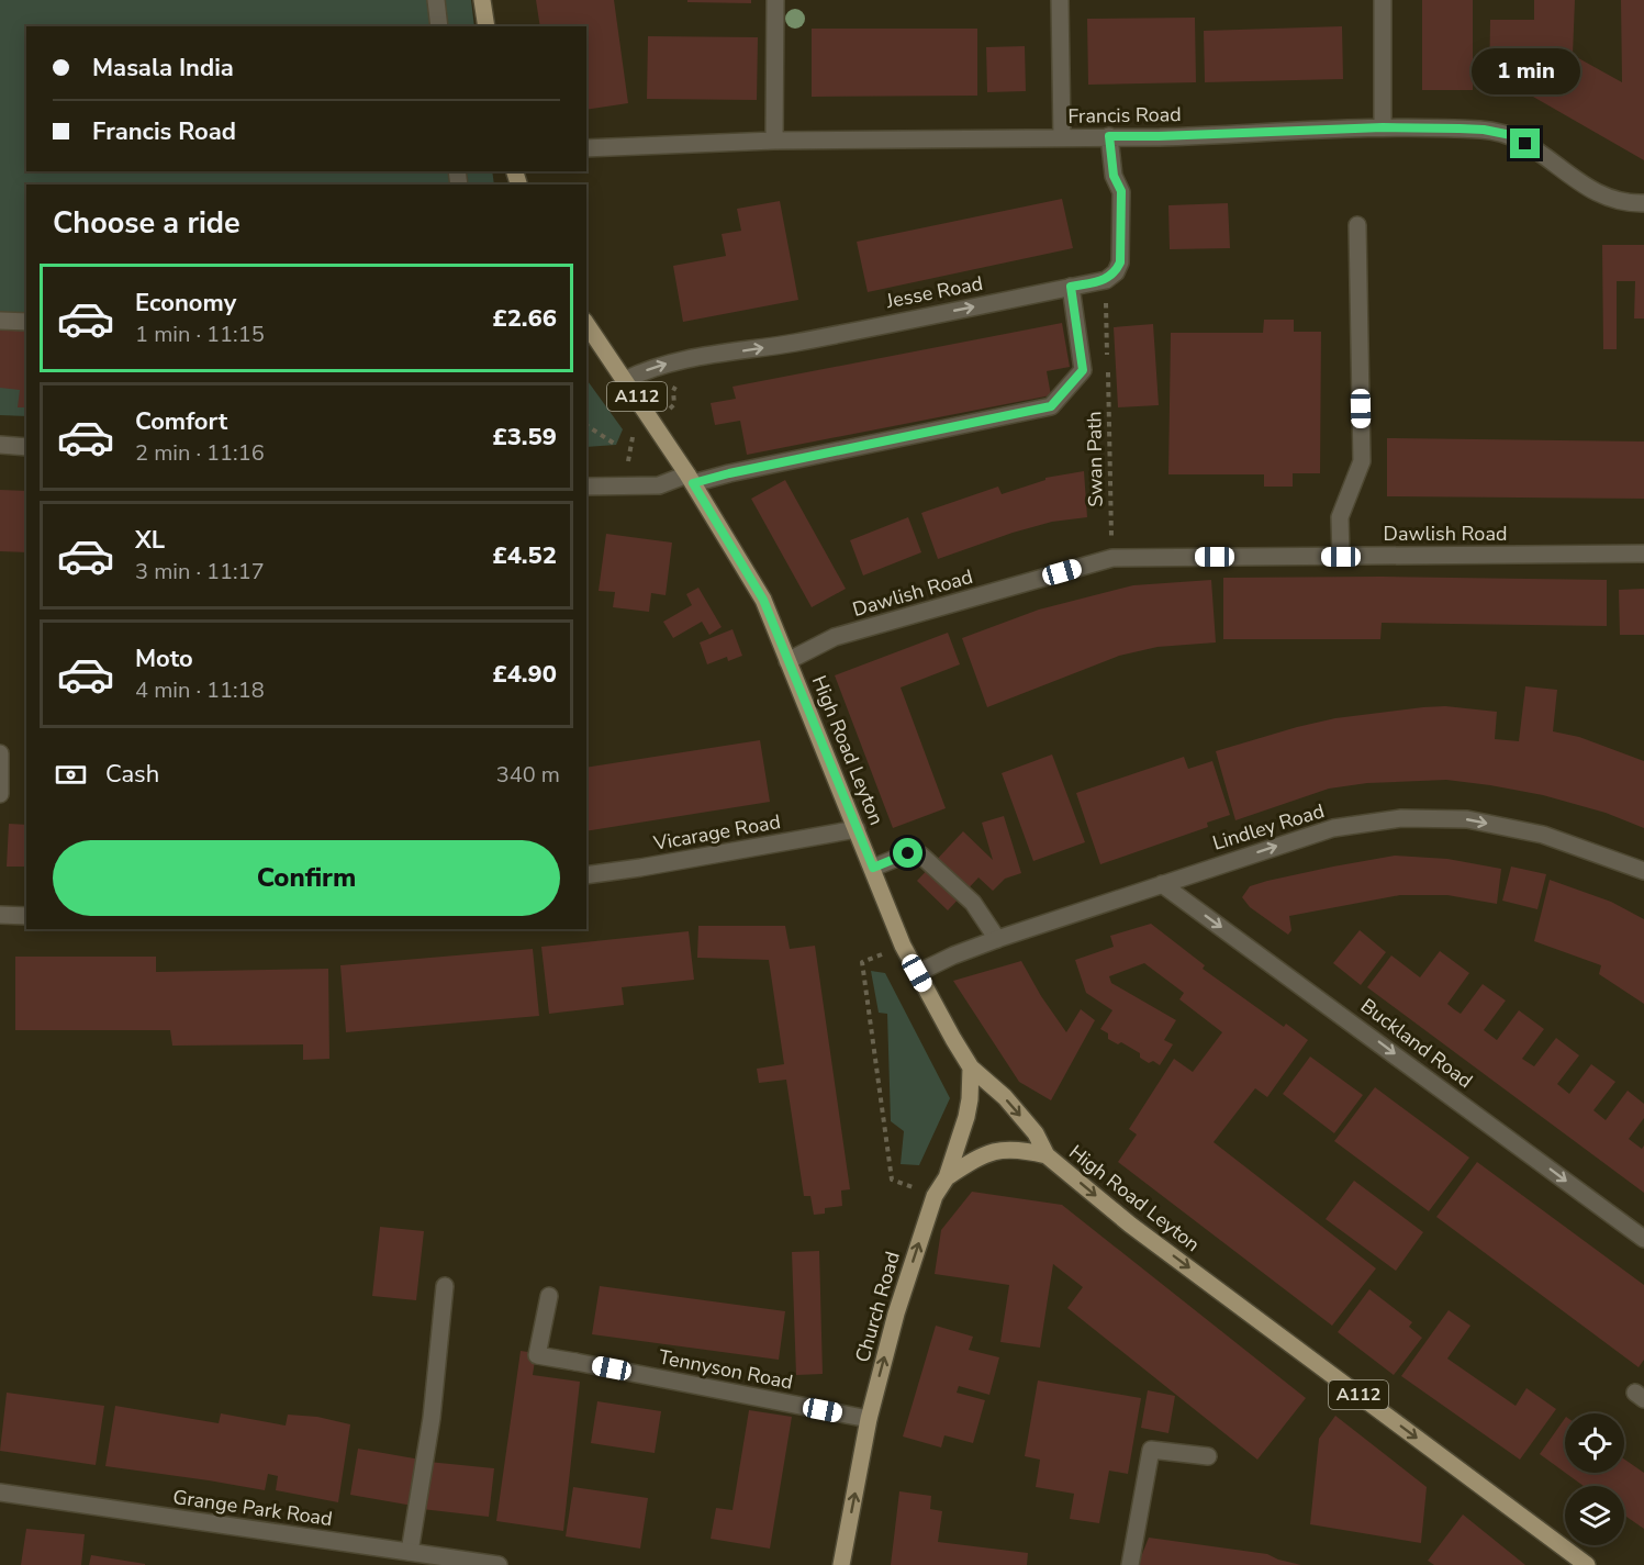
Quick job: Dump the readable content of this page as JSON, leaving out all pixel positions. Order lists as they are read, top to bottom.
{
  "streets": {
    "main road": ["A112", "High Road Leyton", "Church Road"],
    "street": [
      "Francis Road",
      "Jesse Road",
      "Dawlish Road",
      "Lindley Road",
      "Vicarage Road",
      "Buckland Road",
      "Tennyson Road",
      "Grange Park Road"
    ],
    "path": ["Swan Path"]
  },
  "crossings": [
    ["Jesse Road", "High Road Leyton"],
    ["A112", "High Road Leyton"],
    ["A112", "Church Road"],
    ["Swan Path", "Dawlish Road"],
    ["Dawlish Road", "High Road Leyton"],
    ["High Road Leyton", "Lindley Road"],
    ["High Road Leyton", "Vicarage Road"],
    ["High Road Leyton", "Church Road"],
    ["Lindley Road", "Buckland Road"],
    ["Church Road", "Tennyson Road"]
  ],
  "one_way": [
    "Jesse Road",
    "High Road Leyton",
    "Lindley Road",
    "Buckland Road",
    "Church Road"
  ],
  "page": {
    "banner": ["Masala India", "Francis Road"],
    "bubble": "1 min",
    "heading": "Choose a ride",
    "list": [
      {
        "name": "Economy",
        "note": "1 min · 11:15",
        "value": "£2.66"
      },
      {
        "name": "Comfort",
        "note": "2 min · 11:16",
        "value": "£3.59"
      },
      {
        "name": "XL",
        "note": "3 min · 11:17",
        "value": "£4.52"
      },
      {
        "name": "Moto",
        "note": "4 min · 11:18",
        "value": "£4.90"
      }
    ],
    "pay": ["Cash", "340 m"],
    "buttons": "Confirm"
  }
}
